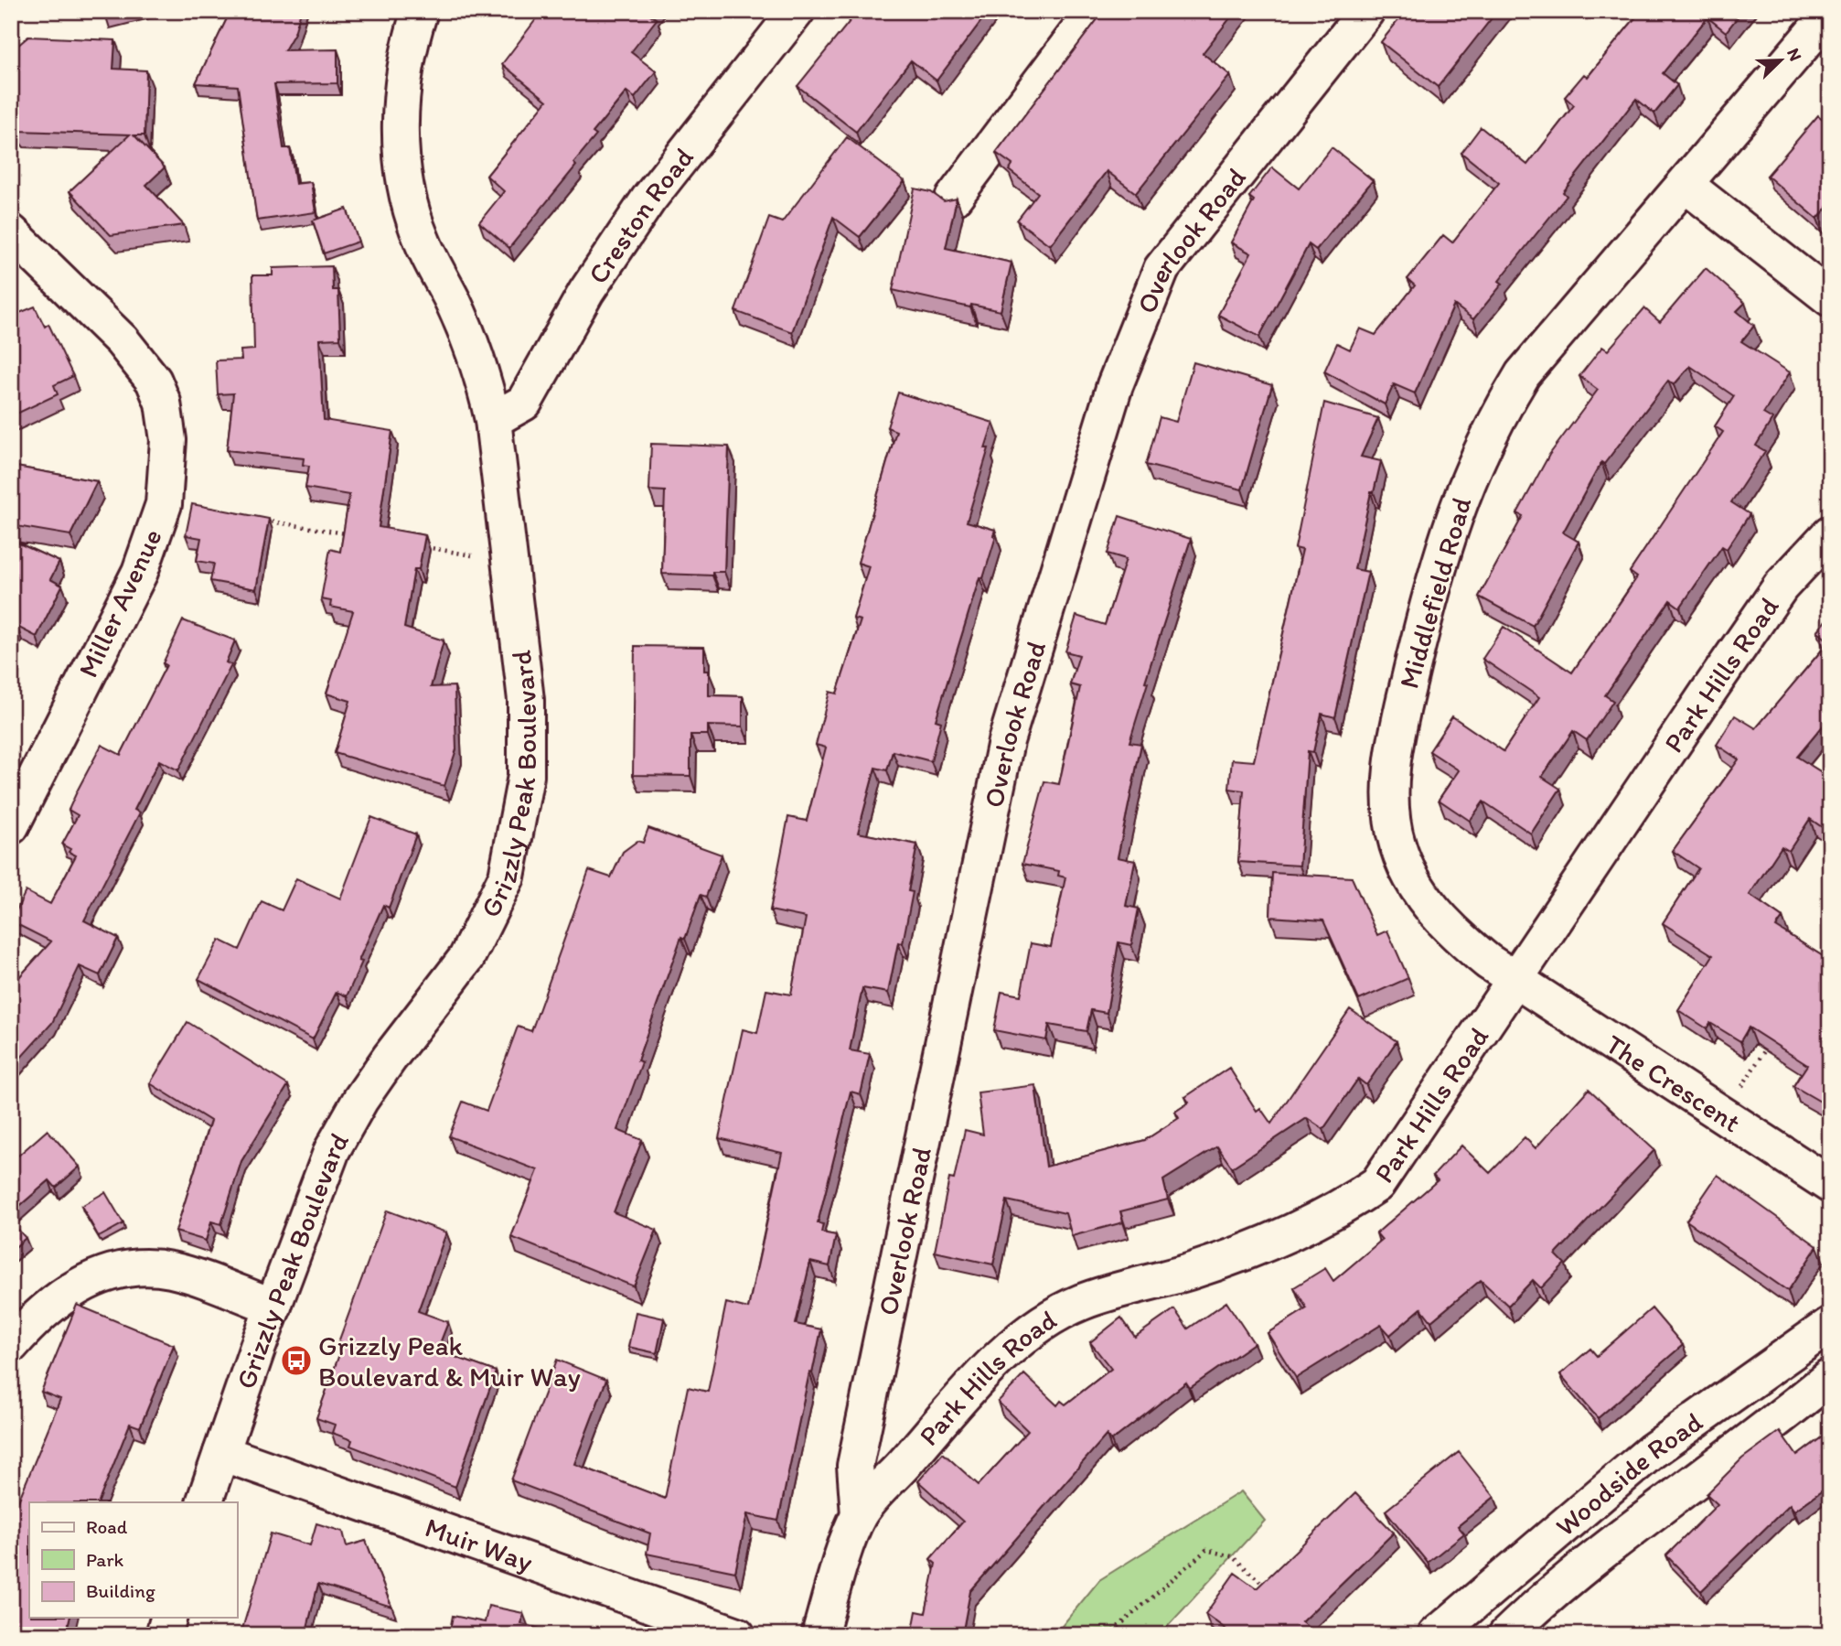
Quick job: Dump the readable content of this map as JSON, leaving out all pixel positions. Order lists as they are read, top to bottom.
{
  "streets": {
    "street": [
      "Creston Road",
      "Overlook Road",
      "Middlefield Road",
      "Miller Avenue",
      "Park Hills Road",
      "Grizzly Peak Boulevard",
      "The Crescent",
      "Woodside Road",
      "Muir Way"
    ]
  },
  "crossings": [
    ["Creston Road", "Grizzly Peak Boulevard"],
    ["Overlook Road", "Park Hills Road"],
    ["Middlefield Road", "Park Hills Road"],
    ["Middlefield Road", "The Crescent"],
    ["Park Hills Road", "The Crescent"],
    ["Grizzly Peak Boulevard", "Muir Way"]
  ],
  "places": {
    "bus stop": ["Grizzly Peak Boulevard & Muir Way"]
  },
  "legend": ["Road", "Park", "Building"],
  "north": "top right"
}
